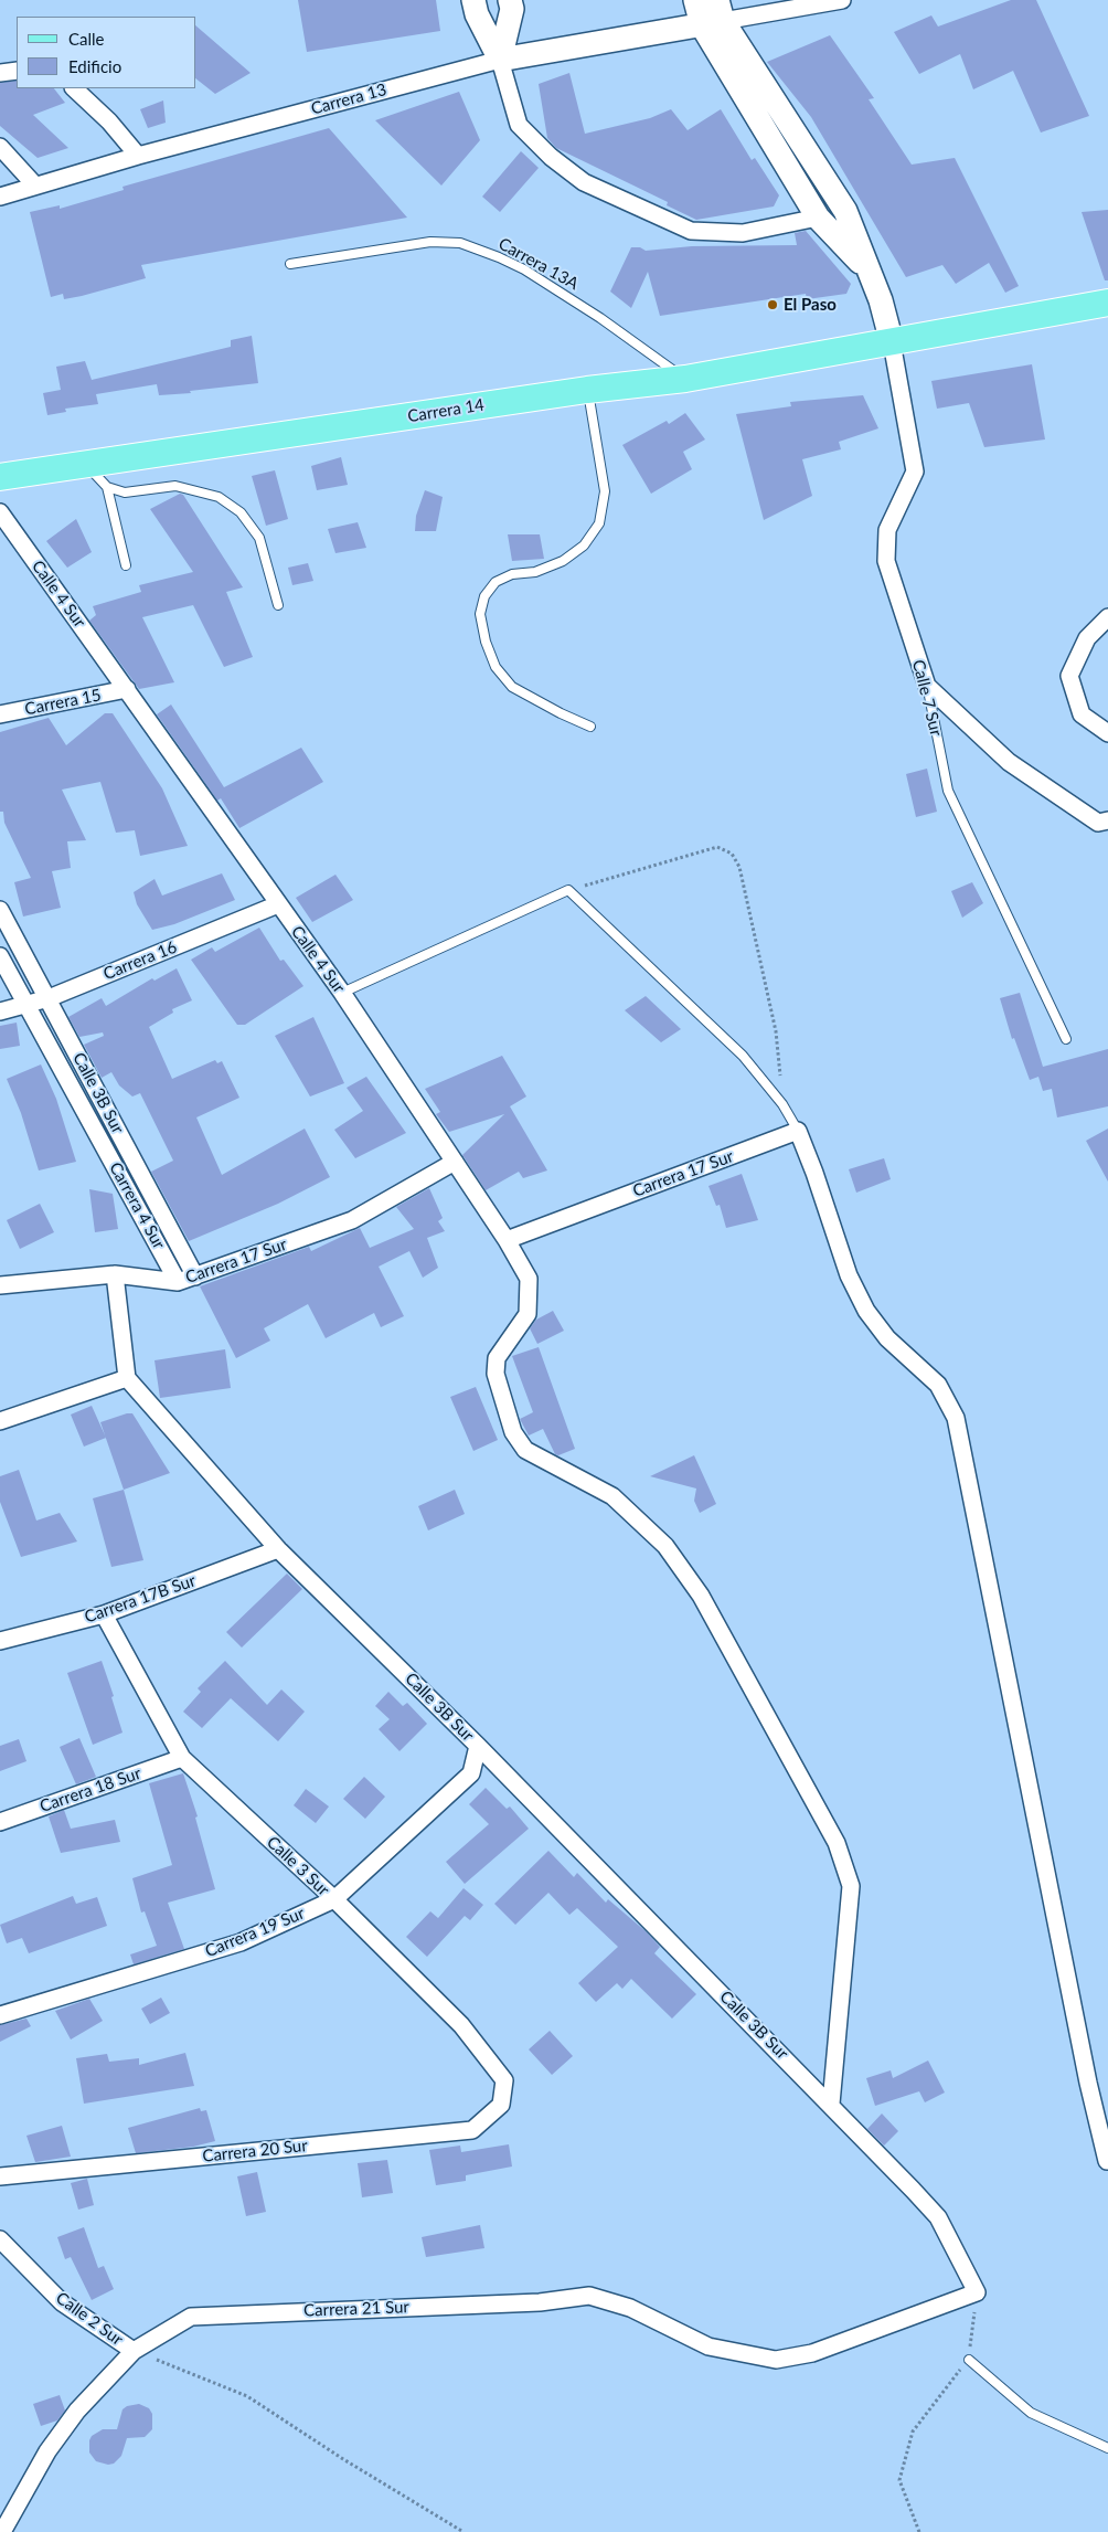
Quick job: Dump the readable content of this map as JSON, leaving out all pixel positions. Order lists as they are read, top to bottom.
{
  "streets": {
    "main road": ["Carrera 13", "Carrera 14"],
    "street": [
      "Calle 4 Sur",
      "Calle 7 Sur",
      "Carrera 15",
      "Carrera 16",
      "Calle 3B Sur",
      "Carrera 17 Sur",
      "Carrera 4 Sur",
      "Carrera 17B Sur",
      "Carrera 18 Sur",
      "Calle 3 Sur",
      "Carrera 19 Sur",
      "Carrera 20 Sur",
      "Carrera 21 Sur",
      "Calle 2 Sur"
    ],
    "lane": ["Carrera 13A"]
  },
  "crossings": [
    ["Carrera 13A", "Carrera 14"],
    ["Carrera 14", "Calle 7 Sur"],
    ["Calle 4 Sur", "Carrera 15"],
    ["Calle 4 Sur", "Carrera 16"],
    ["Calle 4 Sur", "Calle 3B Sur"],
    ["Calle 4 Sur", "Carrera 17 Sur"],
    ["Carrera 16", "Calle 3B Sur"],
    ["Carrera 16", "Carrera 4 Sur"],
    ["Calle 3B Sur", "Carrera 17 Sur"],
    ["Calle 3B Sur", "Carrera 17B Sur"],
    ["Calle 3B Sur", "Carrera 19 Sur"],
    ["Calle 3B Sur", "Carrera 21 Sur"],
    ["Carrera 17 Sur", "Carrera 4 Sur"],
    ["Carrera 17B Sur", "Calle 3 Sur"],
    ["Carrera 18 Sur", "Calle 3 Sur"],
    ["Calle 3 Sur", "Carrera 19 Sur"],
    ["Calle 3 Sur", "Carrera 20 Sur"],
    ["Carrera 21 Sur", "Calle 2 Sur"]
  ],
  "places": ["El Paso"],
  "legend": ["Calle", "Edificio"]
}
